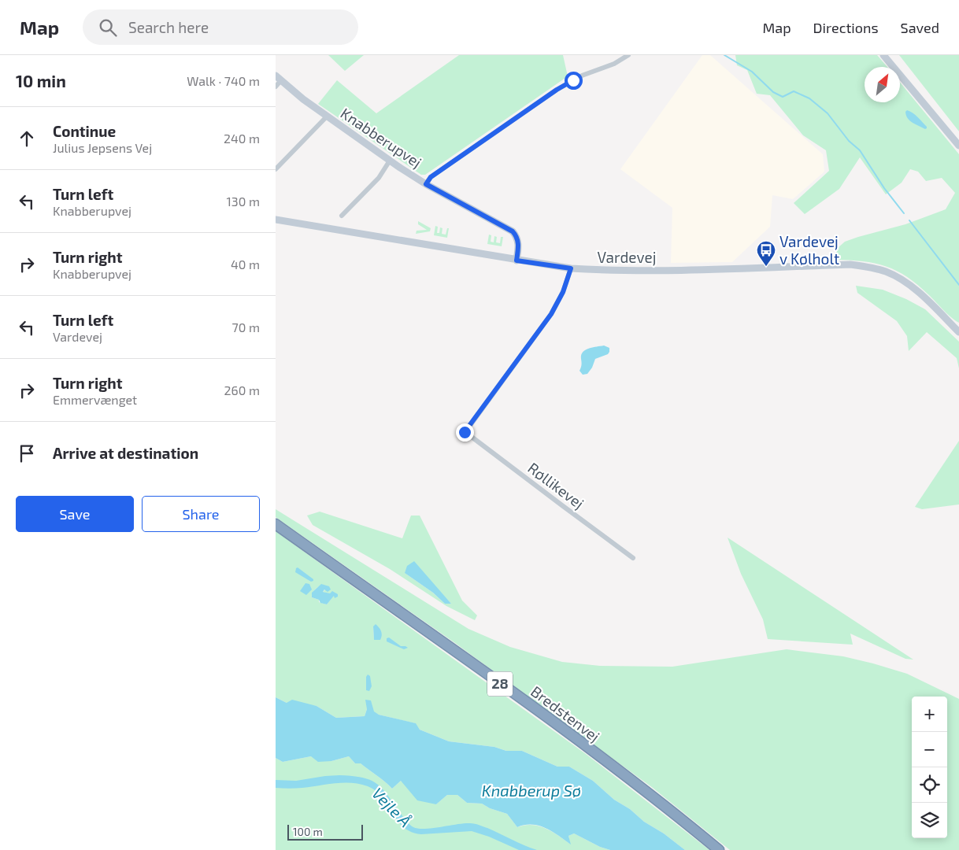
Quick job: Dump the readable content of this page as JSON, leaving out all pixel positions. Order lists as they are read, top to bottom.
{
  "streets": {
    "highway": ["28", "Bredstenvej"],
    "street": ["Knabberupvej", "Vardevej", "Røllikevej"]
  },
  "crossings": [
    ["Knabberupvej", "Vardevej"],
    ["Vardevej", "Røllikevej"]
  ],
  "water": ["Knabberup Sø", "Vejle Å"],
  "places": {
    "bus stop": ["Vardevej v Kølholt"]
  },
  "scale_bar": "100 m",
  "north": "top right",
  "page": {
    "header": "Map",
    "search": "Search here",
    "nav": ["Map", "Directions", "Saved"],
    "heading": ["10 min", "Walk · 740 m"],
    "list": [
      ["Continue", "Julius Jepsens Vej", "240 m"],
      ["Turn left", "Knabberupvej", "130 m"],
      ["Turn right", "Knabberupvej", "40 m"],
      ["Turn left", "Vardevej", "70 m"],
      ["Turn right", "Emmervænget", "260 m"],
      "Arrive at destination"
    ],
    "buttons": ["Save", "Share"],
    "map_buttons": ["+", "−"],
    "scale": "100 m"
  }
}
